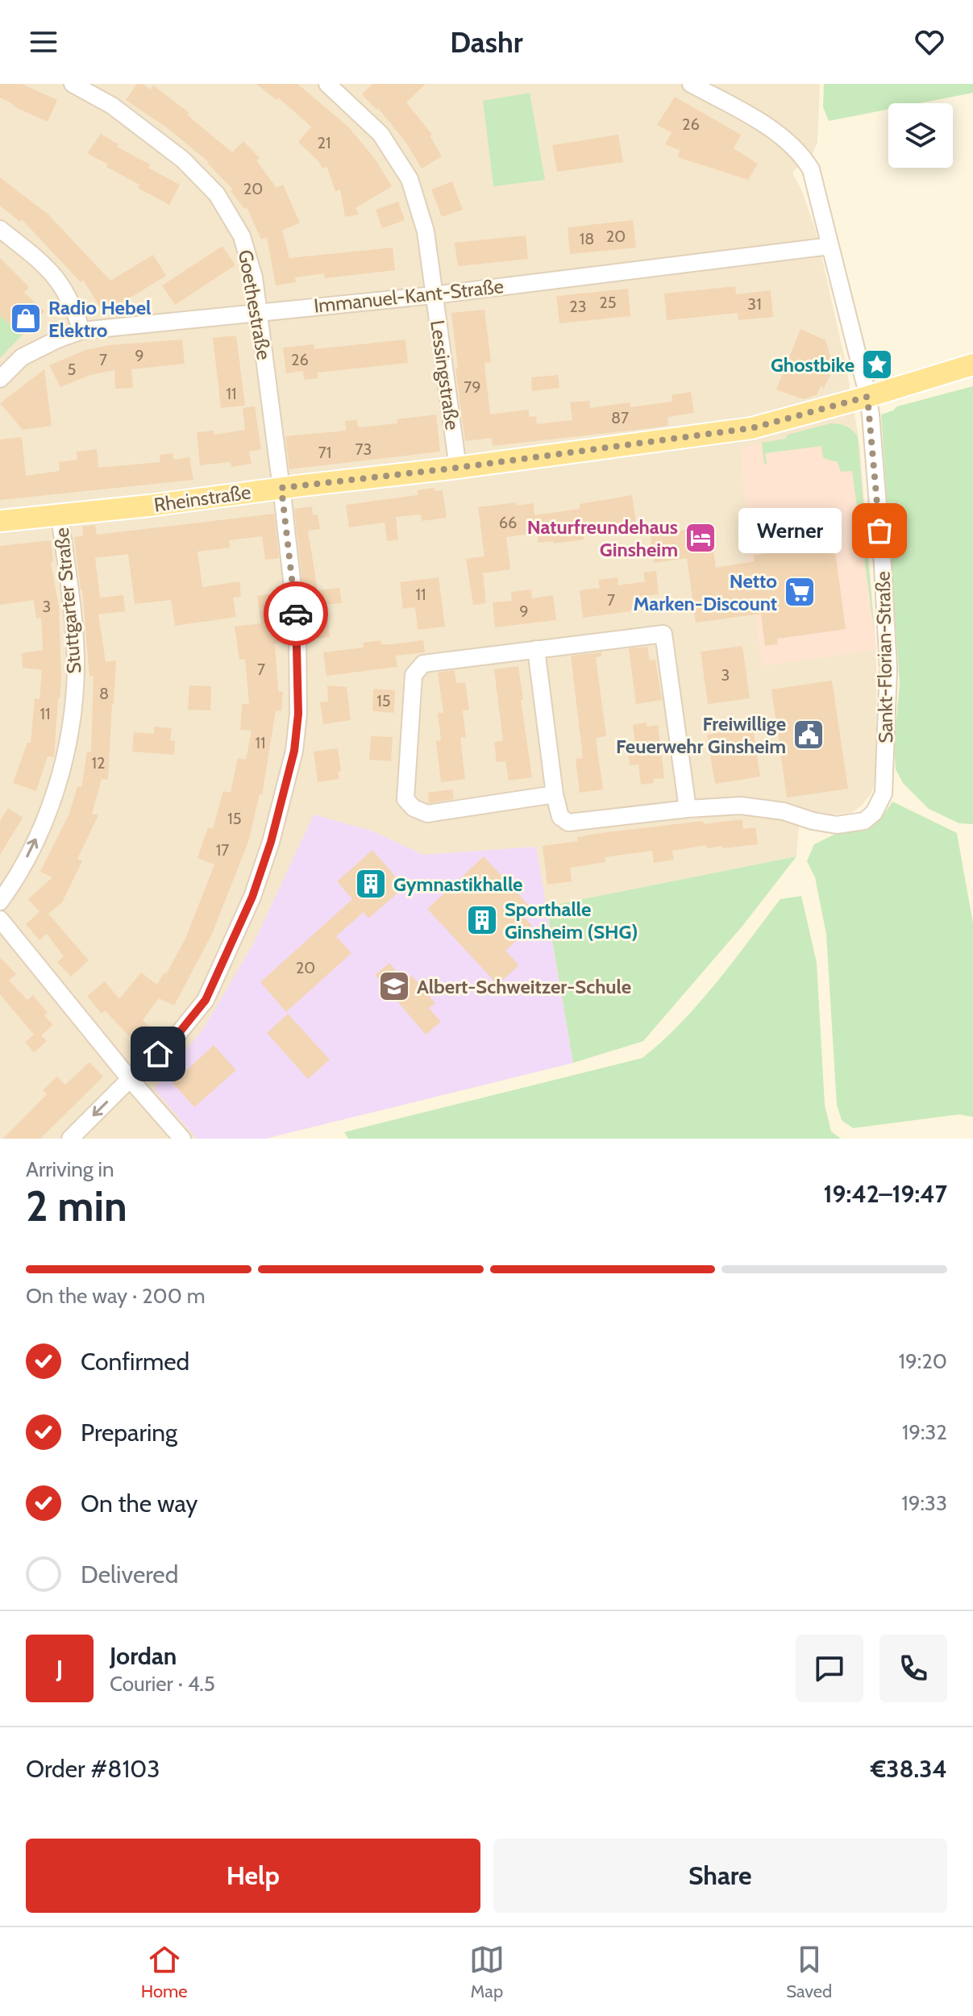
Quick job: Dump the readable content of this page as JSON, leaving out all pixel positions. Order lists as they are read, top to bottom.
{
  "streets": {
    "main road": ["Rheinstraße"],
    "street": [
      "Immanuel-Kant-Straße",
      "Goethestraße",
      "Lessingstraße",
      "Stuttgarter Straße",
      "Sankt-Florian-Straße"
    ]
  },
  "crossings": [
    ["Immanuel-Kant-Straße", "Goethestraße"],
    ["Immanuel-Kant-Straße", "Lessingstraße"],
    ["Goethestraße", "Rheinstraße"],
    ["Lessingstraße", "Rheinstraße"],
    ["Rheinstraße", "Stuttgarter Straße"],
    ["Rheinstraße", "Sankt-Florian-Straße"]
  ],
  "one_way": ["Stuttgarter Straße"],
  "places": {
    "shop": ["Radio Hebel Elektro"],
    "place": ["Ghostbike"],
    "other": ["Werner"],
    "hotel": ["Naturfreundehaus Ginsheim"],
    "supermarket": ["Netto Marken-Discount"],
    "public building": ["Freiwillige Feuerwehr Ginsheim"],
    "building": ["Gymnastikhalle", "Sporthalle Ginsheim (SHG)"],
    "school or university": ["Albert-Schweitzer-Schule"]
  },
  "house_numbers": [
    "26",
    "21",
    "20",
    "20",
    "18",
    "25",
    "31",
    "23",
    "9",
    "7",
    "26",
    "5",
    "79",
    "11",
    "87",
    "73",
    "71",
    "66",
    "11",
    "7",
    "3",
    "9",
    "7",
    "3",
    "8",
    "15",
    "11",
    "11",
    "12",
    "15",
    "17",
    "20"
  ],
  "page": {
    "header": "Dashr",
    "bubble": "Werner",
    "heading": ["2 min", "Arriving in", "19:42–19:47"],
    "panel": [
      "Jordan",
      "Courier · 4.5",
      "Order #8103",
      "€38.34"
    ],
    "bar": "On the way · 200 m",
    "list": [
      ["Confirmed", "19:20"],
      ["Preparing", "19:32"],
      ["On the way", "19:33"],
      "Delivered"
    ],
    "round": "J",
    "buttons": ["Help", "Share"],
    "tabs": ["Home", "Map", "Saved"]
  }
}
